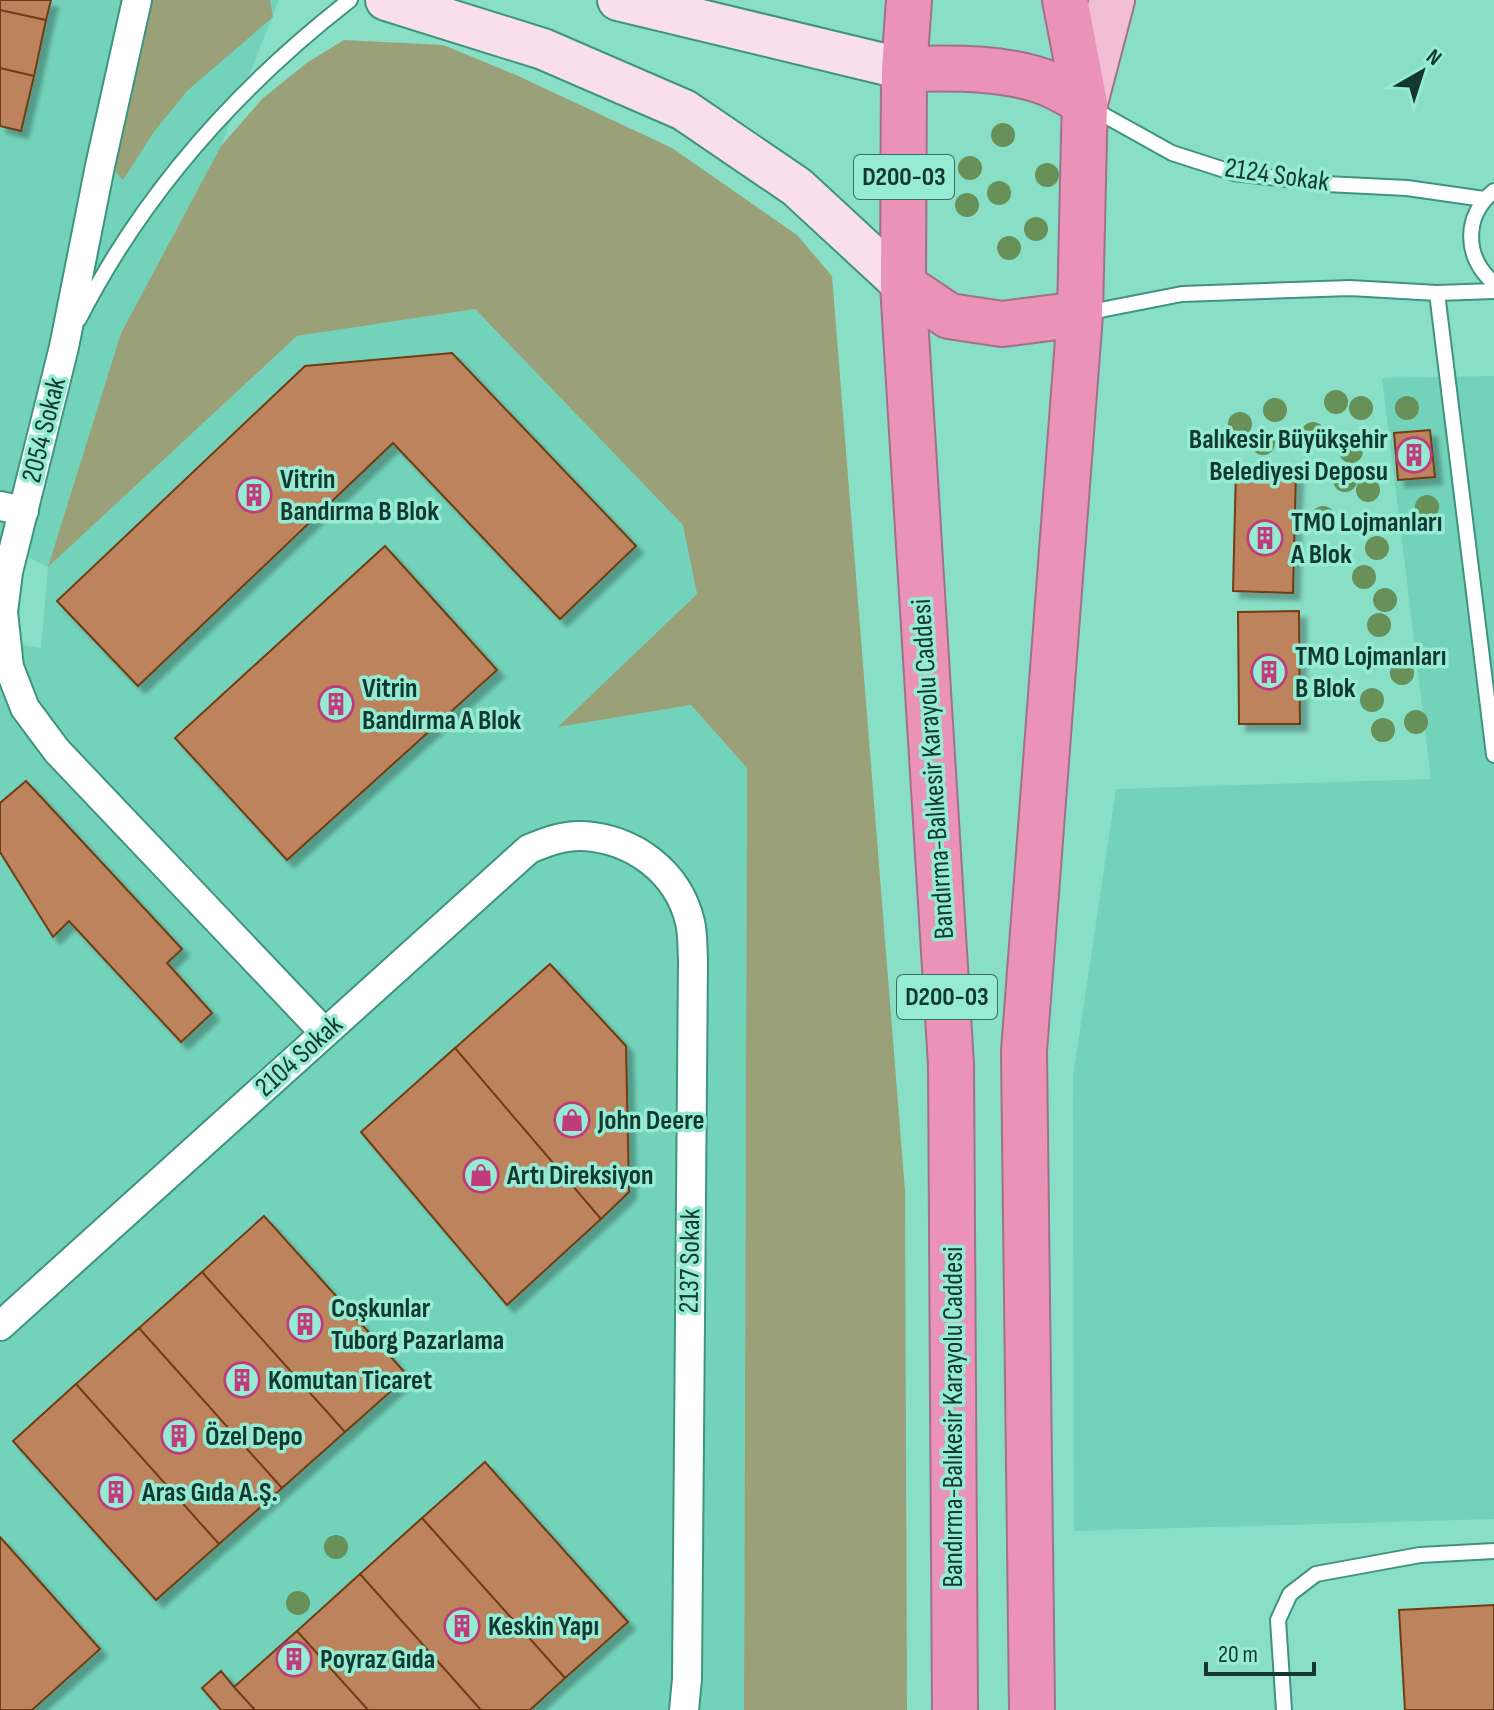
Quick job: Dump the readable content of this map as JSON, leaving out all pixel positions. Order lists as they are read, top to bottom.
{
  "streets": {
    "highway": ["D200-03", "Bandırma-Balıkesir Karayolu Caddesi"],
    "street": ["2054 Sokak", "2104 Sokak", "2137 Sokak"],
    "lane": ["2124 Sokak"]
  },
  "crossings": [
    ["2124 Sokak", "D200-03"],
    ["D200-03", "Bandırma-Balıkesir Karayolu Caddesi"],
    ["2054 Sokak", "2104 Sokak"],
    ["2104 Sokak", "2137 Sokak"]
  ],
  "places": {
    "building": [
      "Balıkesir Büyükşehir Belediyesi Deposu",
      "Vitrin Bandırma B Blok",
      "TMO Lojmanları A Blok",
      "TMO Lojmanları B Blok",
      "Vitrin Bandırma A Blok",
      "Coşkunlar Tuborg Pazarlama",
      "Komutan Ticaret",
      "Özel Depo",
      "Aras Gıda A.Ş.",
      "Keskin Yapı",
      "Poyraz Gıda"
    ],
    "shop": ["John Deere", "Artı Direksiyon"]
  },
  "scale_bar": "20 m",
  "north": "top right"
}
